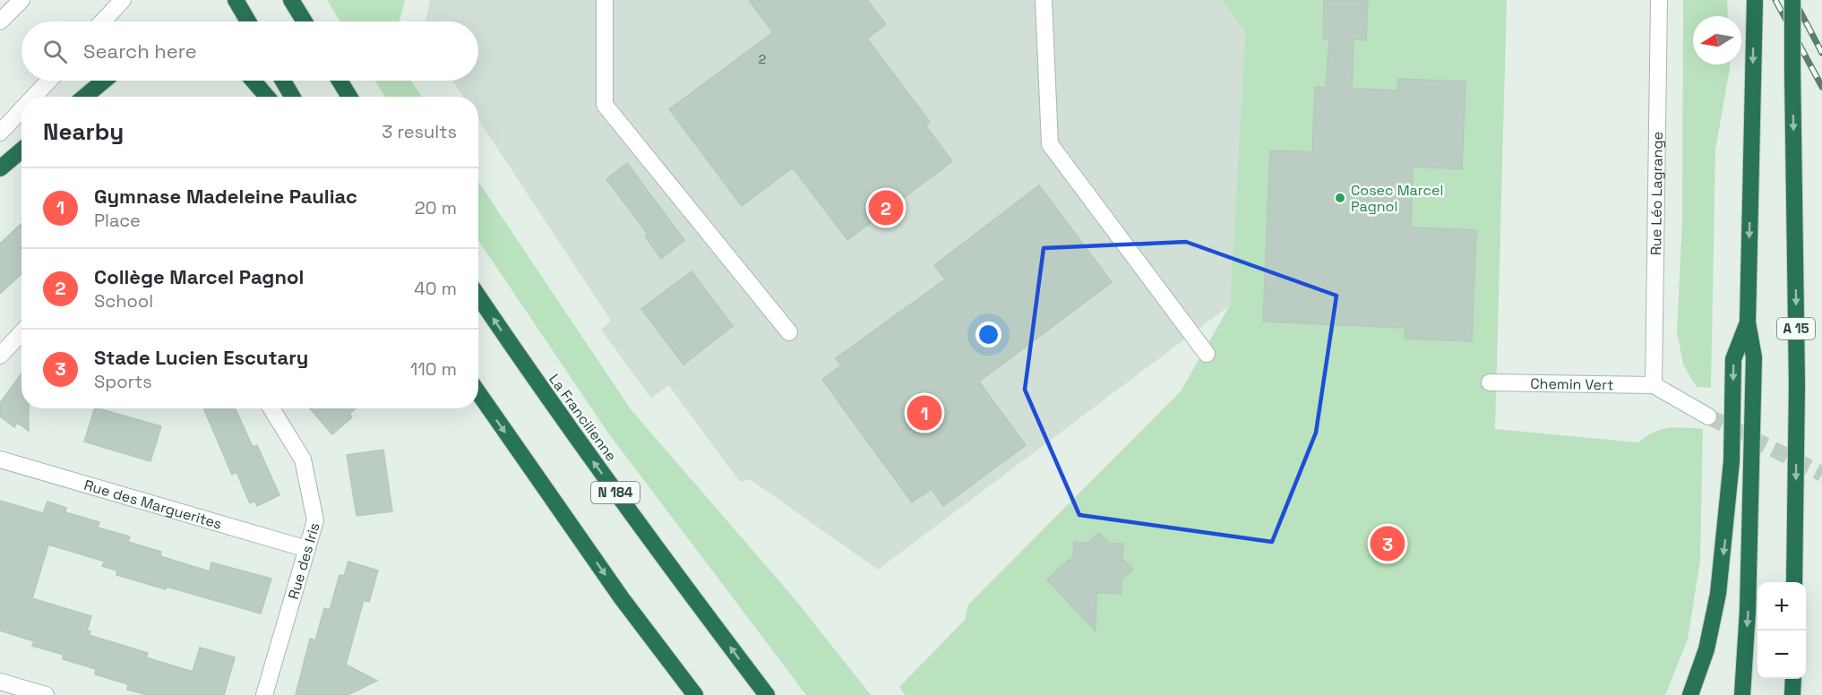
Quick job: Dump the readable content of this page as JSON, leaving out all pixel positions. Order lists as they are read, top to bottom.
{
  "streets": {
    "highway": ["A 15", "La Francilienne", "N 184"],
    "street": [
      "Rue Léo Lagrange",
      "Chemin Vert",
      "Rue des Marguerites",
      "Rue des Iris"
    ]
  },
  "crossings": [
    ["Rue Léo Lagrange", "Chemin Vert"],
    ["Rue des Marguerites", "Rue des Iris"]
  ],
  "places": ["Cosec Marcel Pagnol"],
  "house_numbers": ["2"],
  "north": "left",
  "page": {
    "search": "Search here",
    "heading": ["Nearby", "3 results"],
    "list": [
      {
        "mark": "1",
        "name": "Gymnase Madeleine Pauliac",
        "note": "Place",
        "value": "20 m"
      },
      {
        "mark": "2",
        "name": "Collège Marcel Pagnol",
        "note": "School",
        "value": "40 m"
      },
      {
        "mark": "3",
        "name": "Stade Lucien Escutary",
        "note": "Sports",
        "value": "110 m"
      }
    ],
    "pins": ["2", "1", "3"],
    "map_buttons": ["+", "−"]
  }
}
